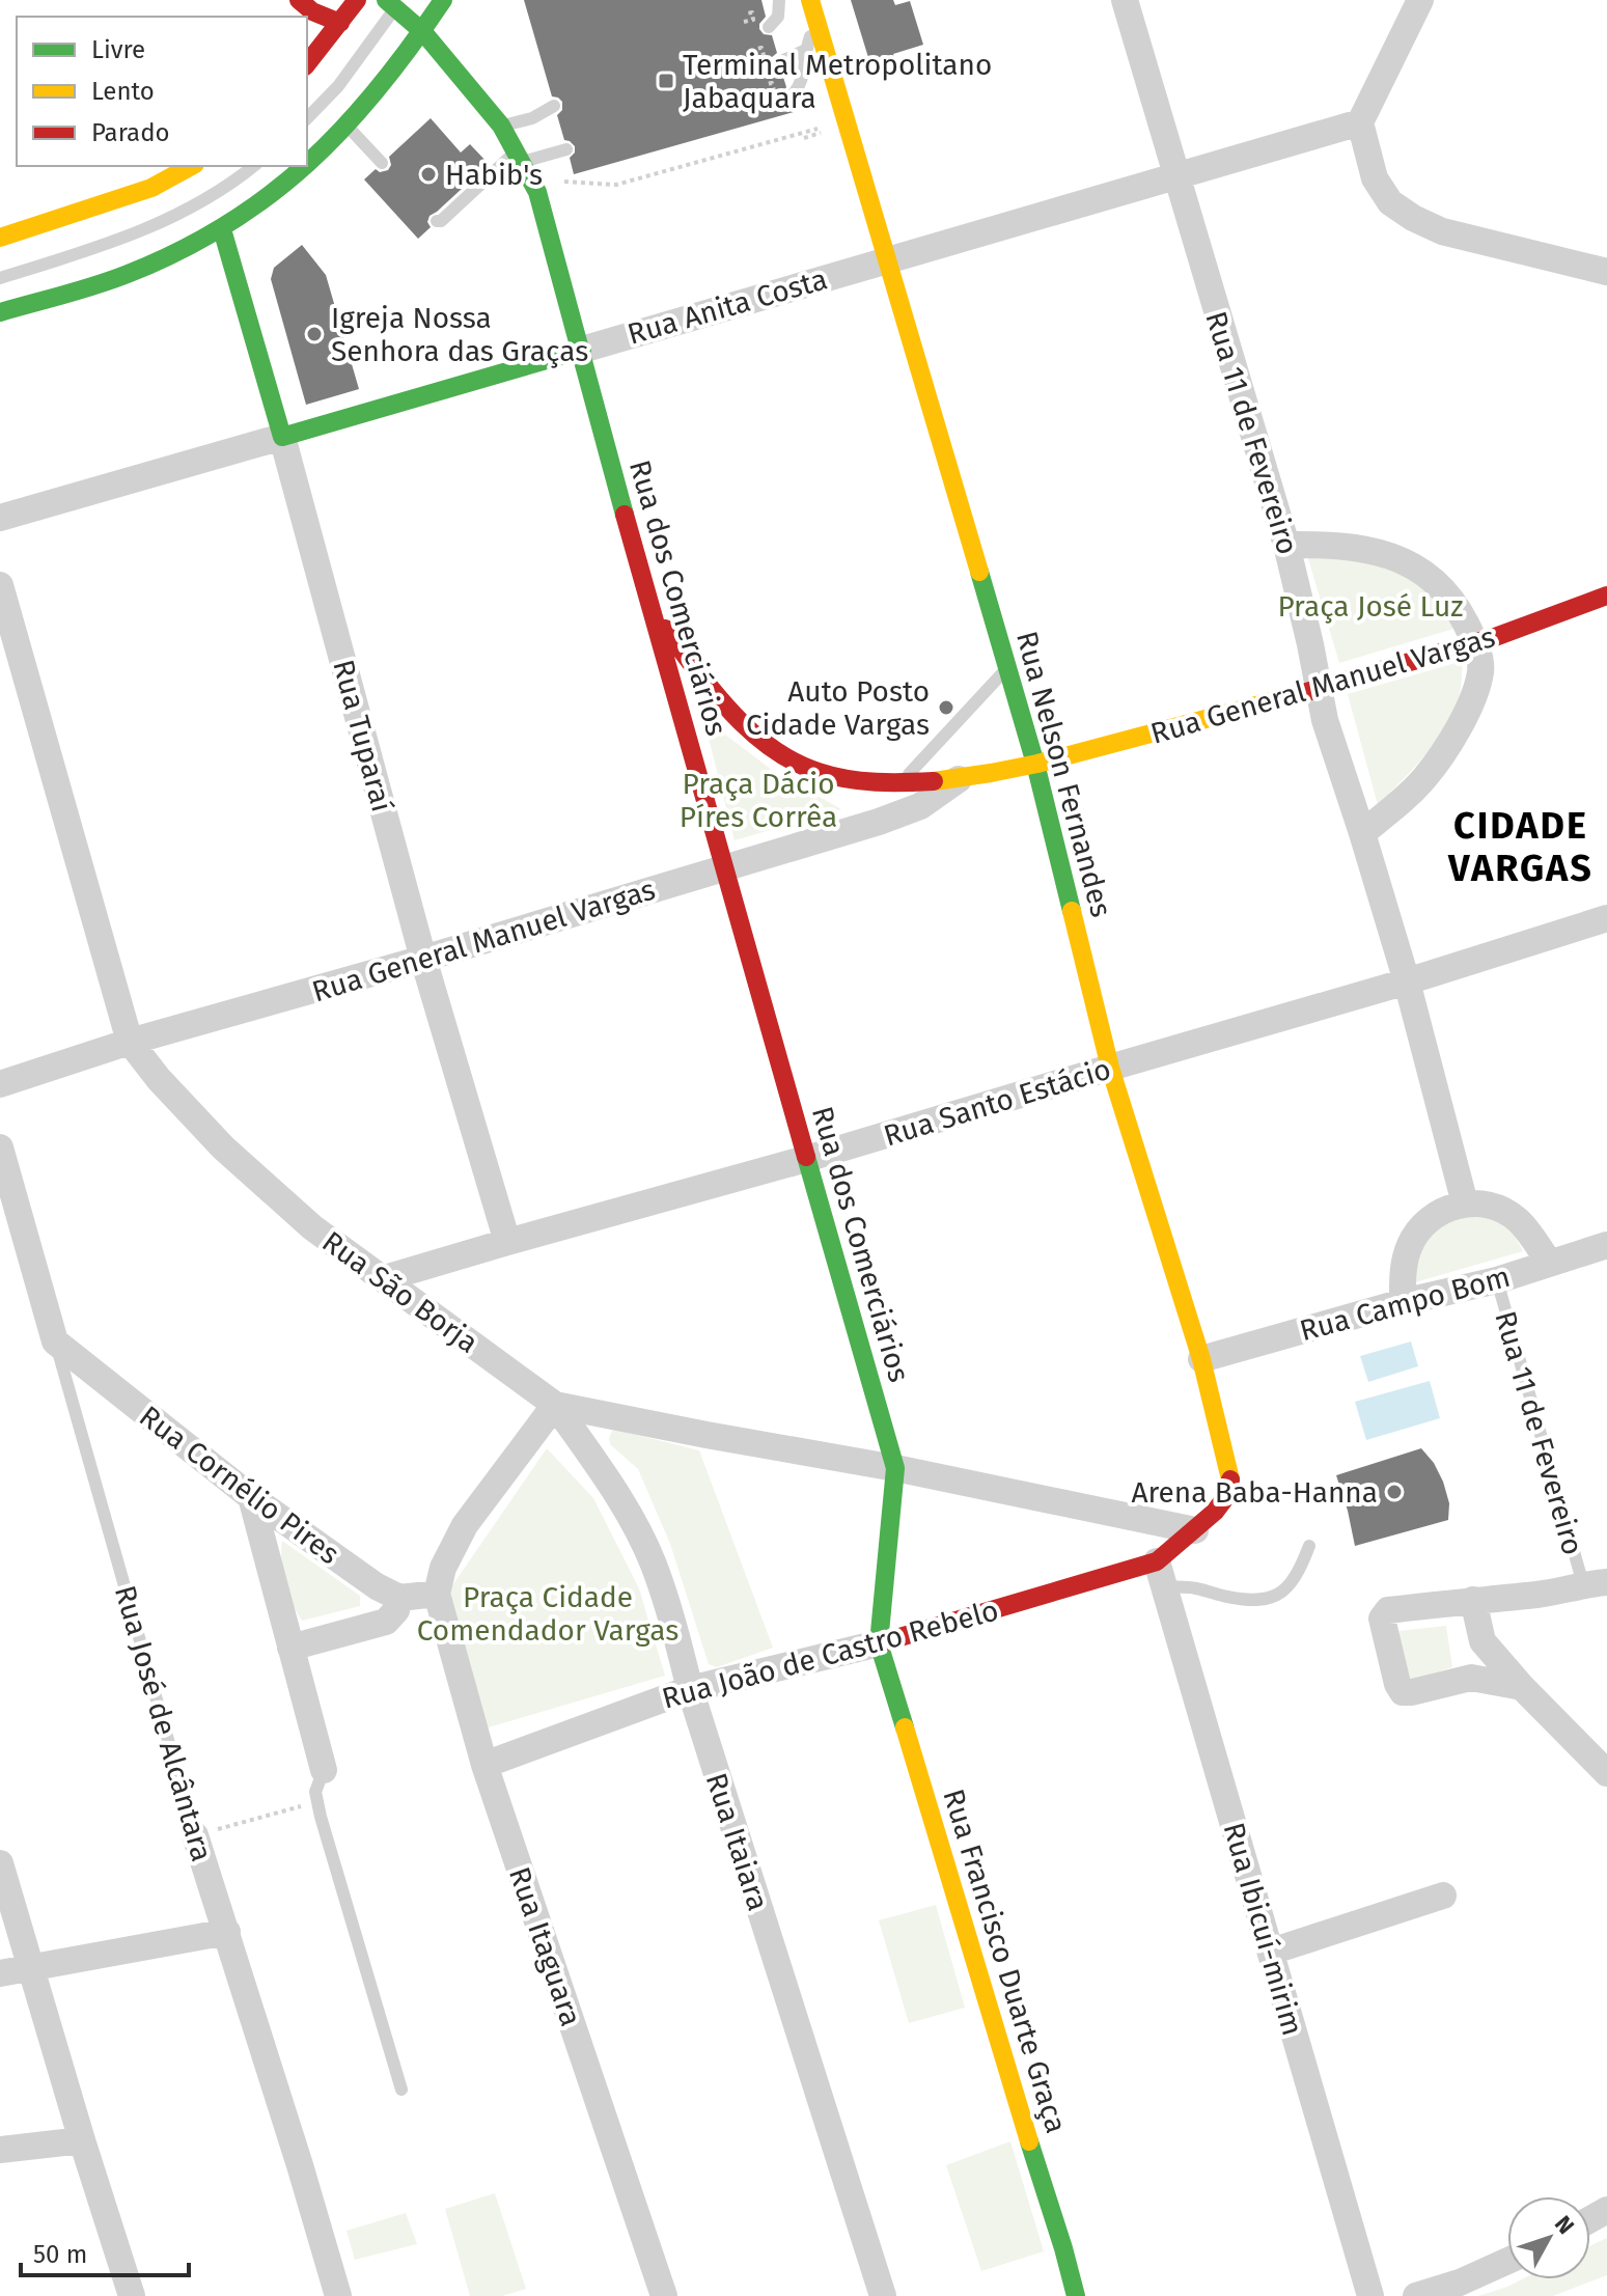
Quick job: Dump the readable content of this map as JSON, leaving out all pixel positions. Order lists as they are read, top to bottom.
{
  "streets": {
    "street": [
      "Rua Anita Costa",
      "Rua 11 de Fevereiro",
      "Rua dos Comerciários",
      "Rua General Manuel Vargas",
      "Rua Tuparaí",
      "Rua Nelson Fernandes",
      "Rua Santo Estácio",
      "Rua São Borja",
      "Rua Campo Bom",
      "Rua Cornélio Pires",
      "Rua João de Castro Rebelo",
      "Rua José de Alcântara",
      "Rua Itaiara",
      "Rua Ibicuí-mirim",
      "Rua Itaguara",
      "Rua Francisco Duarte Graça"
    ]
  },
  "crossings": [
    ["Rua Anita Costa", "Rua 11 de Fevereiro"],
    ["Rua Anita Costa", "Rua dos Comerciários"],
    ["Rua Anita Costa", "Rua Tuparaí"],
    ["Rua Anita Costa", "Rua Nelson Fernandes"],
    ["Rua 11 de Fevereiro", "Rua General Manuel Vargas"],
    ["Rua 11 de Fevereiro", "Rua Santo Estácio"],
    ["Rua 11 de Fevereiro", "Rua Campo Bom"],
    ["Rua dos Comerciários", "Rua General Manuel Vargas"],
    ["Rua dos Comerciários", "Rua Santo Estácio"],
    ["Rua dos Comerciários", "Rua São Borja"],
    ["Rua dos Comerciários", "Rua João de Castro Rebelo"],
    ["Rua dos Comerciários", "Rua Francisco Duarte Graça"],
    ["Rua General Manuel Vargas", "Rua Tuparaí"],
    ["Rua General Manuel Vargas", "Rua Nelson Fernandes"],
    ["Rua General Manuel Vargas", "Rua São Borja"],
    ["Rua Tuparaí", "Rua Santo Estácio"],
    ["Rua Nelson Fernandes", "Rua Santo Estácio"],
    ["Rua Nelson Fernandes", "Rua São Borja"],
    ["Rua Nelson Fernandes", "Rua Campo Bom"],
    ["Rua Nelson Fernandes", "Rua João de Castro Rebelo"],
    ["Rua Nelson Fernandes", "Rua Ibicuí-mirim"],
    ["Rua Santo Estácio", "Rua São Borja"],
    ["Rua São Borja", "Rua João de Castro Rebelo"],
    ["Rua São Borja", "Rua Itaiara"],
    ["Rua São Borja", "Rua Ibicuí-mirim"],
    ["Rua Cornélio Pires", "Rua José de Alcântara"],
    ["Rua João de Castro Rebelo", "Rua Itaiara"],
    ["Rua João de Castro Rebelo", "Rua Ibicuí-mirim"],
    ["Rua João de Castro Rebelo", "Rua Itaguara"],
    ["Rua João de Castro Rebelo", "Rua Francisco Duarte Graça"]
  ],
  "districts": ["CIDADE VARGAS"],
  "parks": ["Praça José Luz", "Praça Dácio Píres Corrêa", "Praça Cidade Comendador Vargas"],
  "places": {
    "transit": ["Terminal Metropolitano Jabaquara"],
    "other": [
      "Habib's",
      "Igreja Nossa Senhora das Graças",
      "Auto Posto Cidade Vargas",
      "Arena Baba-Hanna"
    ]
  },
  "legend": ["Livre", "Lento", "Parado"],
  "scale_bar": "50 m",
  "north": "top right"
}
